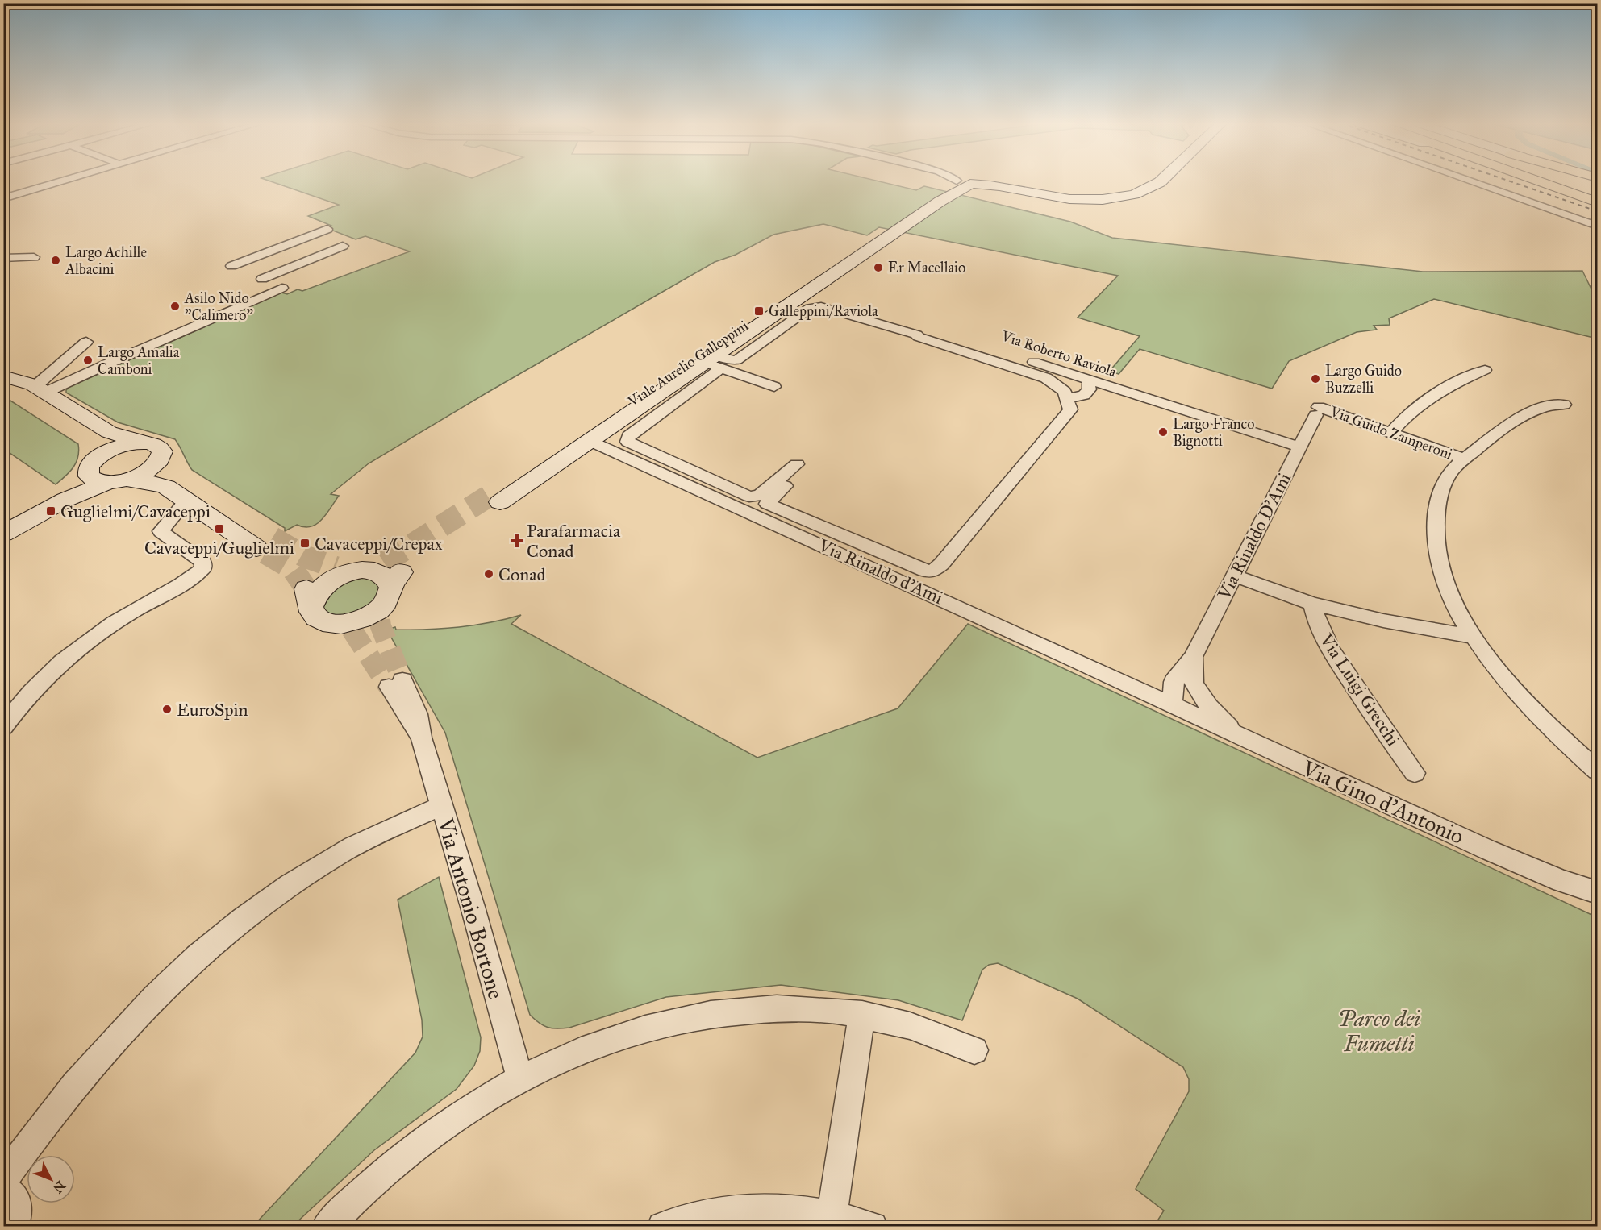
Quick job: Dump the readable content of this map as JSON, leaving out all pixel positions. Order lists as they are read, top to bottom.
{
  "streets": {
    "street": [
      "Via Roberto Raviola",
      "Viale Aurelio Galleppini",
      "Via Guido Zamperoni",
      "Via Rinaldo D'Ami",
      "Via Rinaldo d'Ami",
      "Via Luigi Grecchi",
      "Via Gino d'Antonio",
      "Via Antonio Bortone"
    ]
  },
  "crossings": [
    ["Via Roberto Raviola", "Viale Aurelio Galleppini"],
    ["Via Roberto Raviola", "Via Rinaldo D'Ami"],
    ["Viale Aurelio Galleppini", "Via Rinaldo d'Ami"],
    ["Via Guido Zamperoni", "Via Rinaldo D'Ami"],
    ["Via Rinaldo d'Ami", "Via Gino d'Antonio"]
  ],
  "parks": ["Parco dei Fumetti"],
  "places": {
    "other": [
      "Largo Achille Albacini",
      "Er Macellaio",
      "Asilo Nido \"Calimero\"",
      "Largo Amalia Camboni",
      "Largo Guido Buzzelli",
      "Largo Franco Bignotti",
      "Conad",
      "EuroSpin"
    ],
    "transit": [
      "Galleppini/Raviola",
      "Guglielmi/Cavaceppi",
      "Cavaceppi/Guglielmi",
      "Cavaceppi/Crepax"
    ],
    "health": ["Parafarmacia Conad"]
  },
  "north": "bottom right"
}
